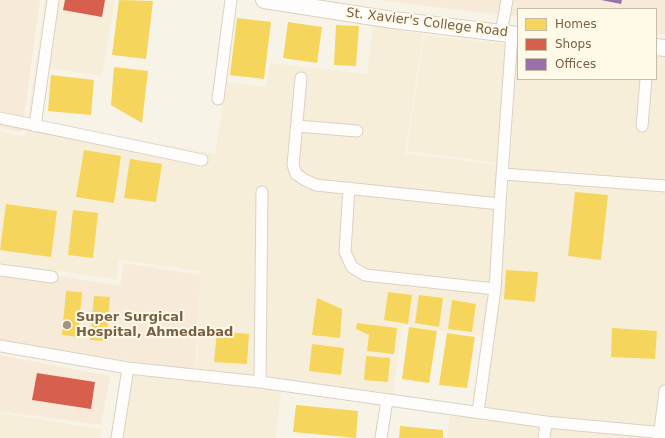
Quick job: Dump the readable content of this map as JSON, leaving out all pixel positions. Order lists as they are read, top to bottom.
{
  "streets": {
    "street": ["St. Xavier's College Road"]
  },
  "places": ["Super Surgical Hospital, Ahmedabad"],
  "legend": ["Homes", "Shops", "Offices"]
}
